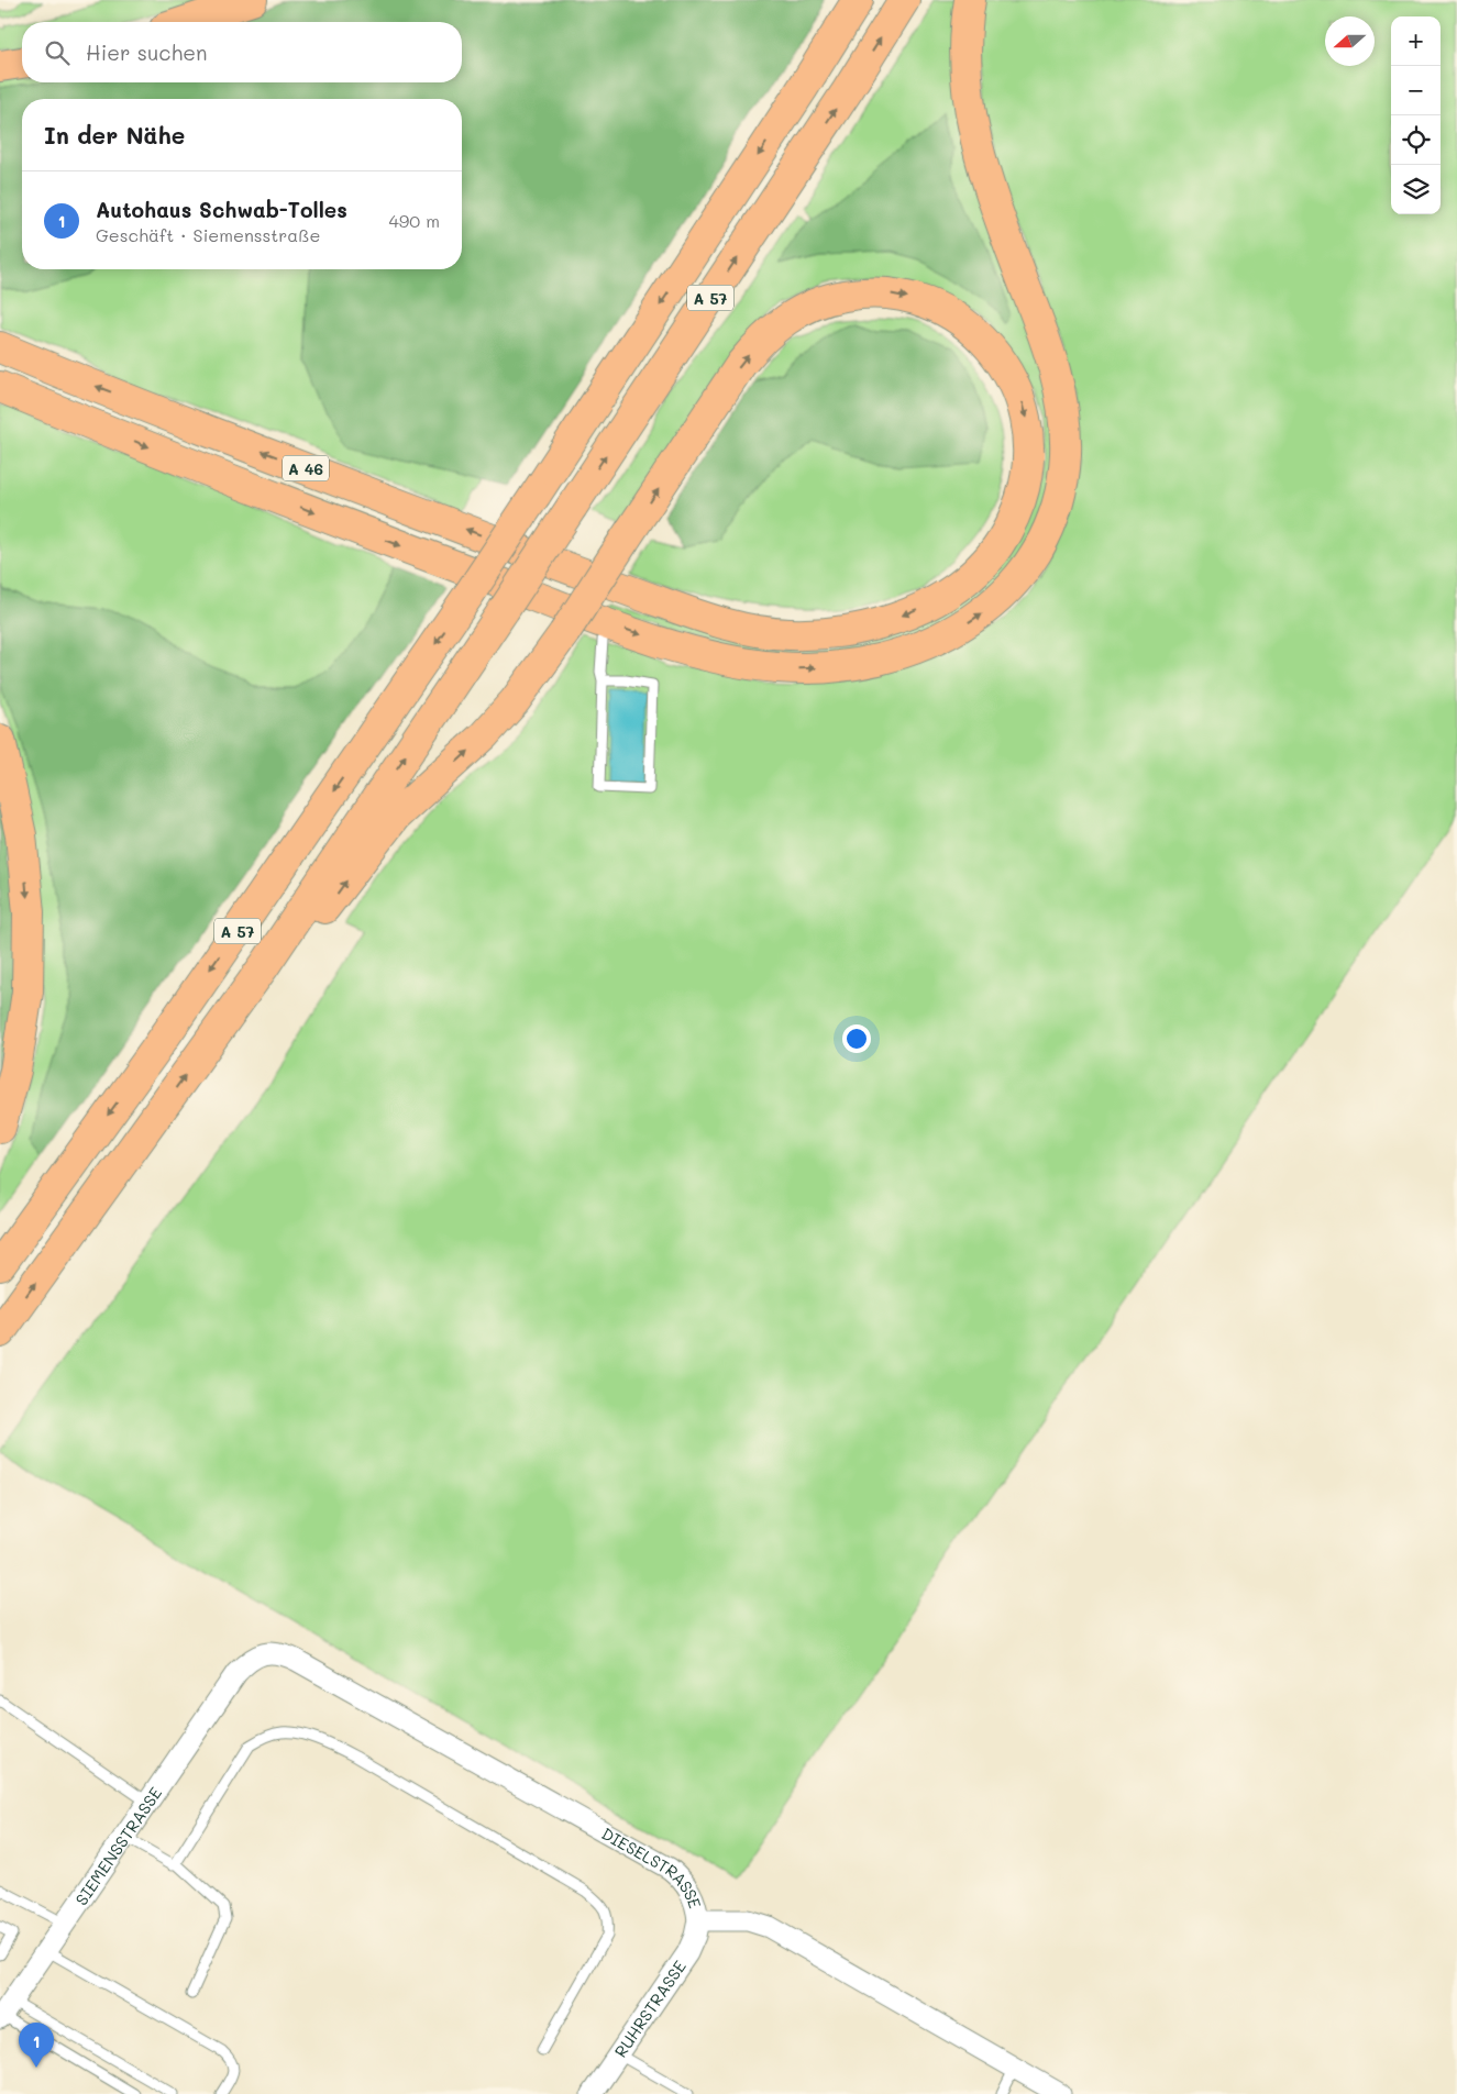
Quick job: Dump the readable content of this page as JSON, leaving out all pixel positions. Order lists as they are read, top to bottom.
{
  "streets": {
    "highway": ["A 57", "A 46"],
    "street": ["SIEMENSSTRASSE", "DIESELSTRASSE", "RUHRSTRASSE"]
  },
  "crossings": [
    ["A 57", "A 46"],
    ["SIEMENSSTRASSE", "DIESELSTRASSE"],
    ["DIESELSTRASSE", "RUHRSTRASSE"]
  ],
  "north": "left",
  "page": {
    "map_buttons": ["+", "−"],
    "search": "Hier suchen",
    "heading": "In der Nähe",
    "list": [
      {
        "mark": "1",
        "name": "Autohaus Schwab-Tolles",
        "note": "Geschäft · Siemensstraße",
        "value": "490 m"
      }
    ],
    "pins": "1"
  }
}
